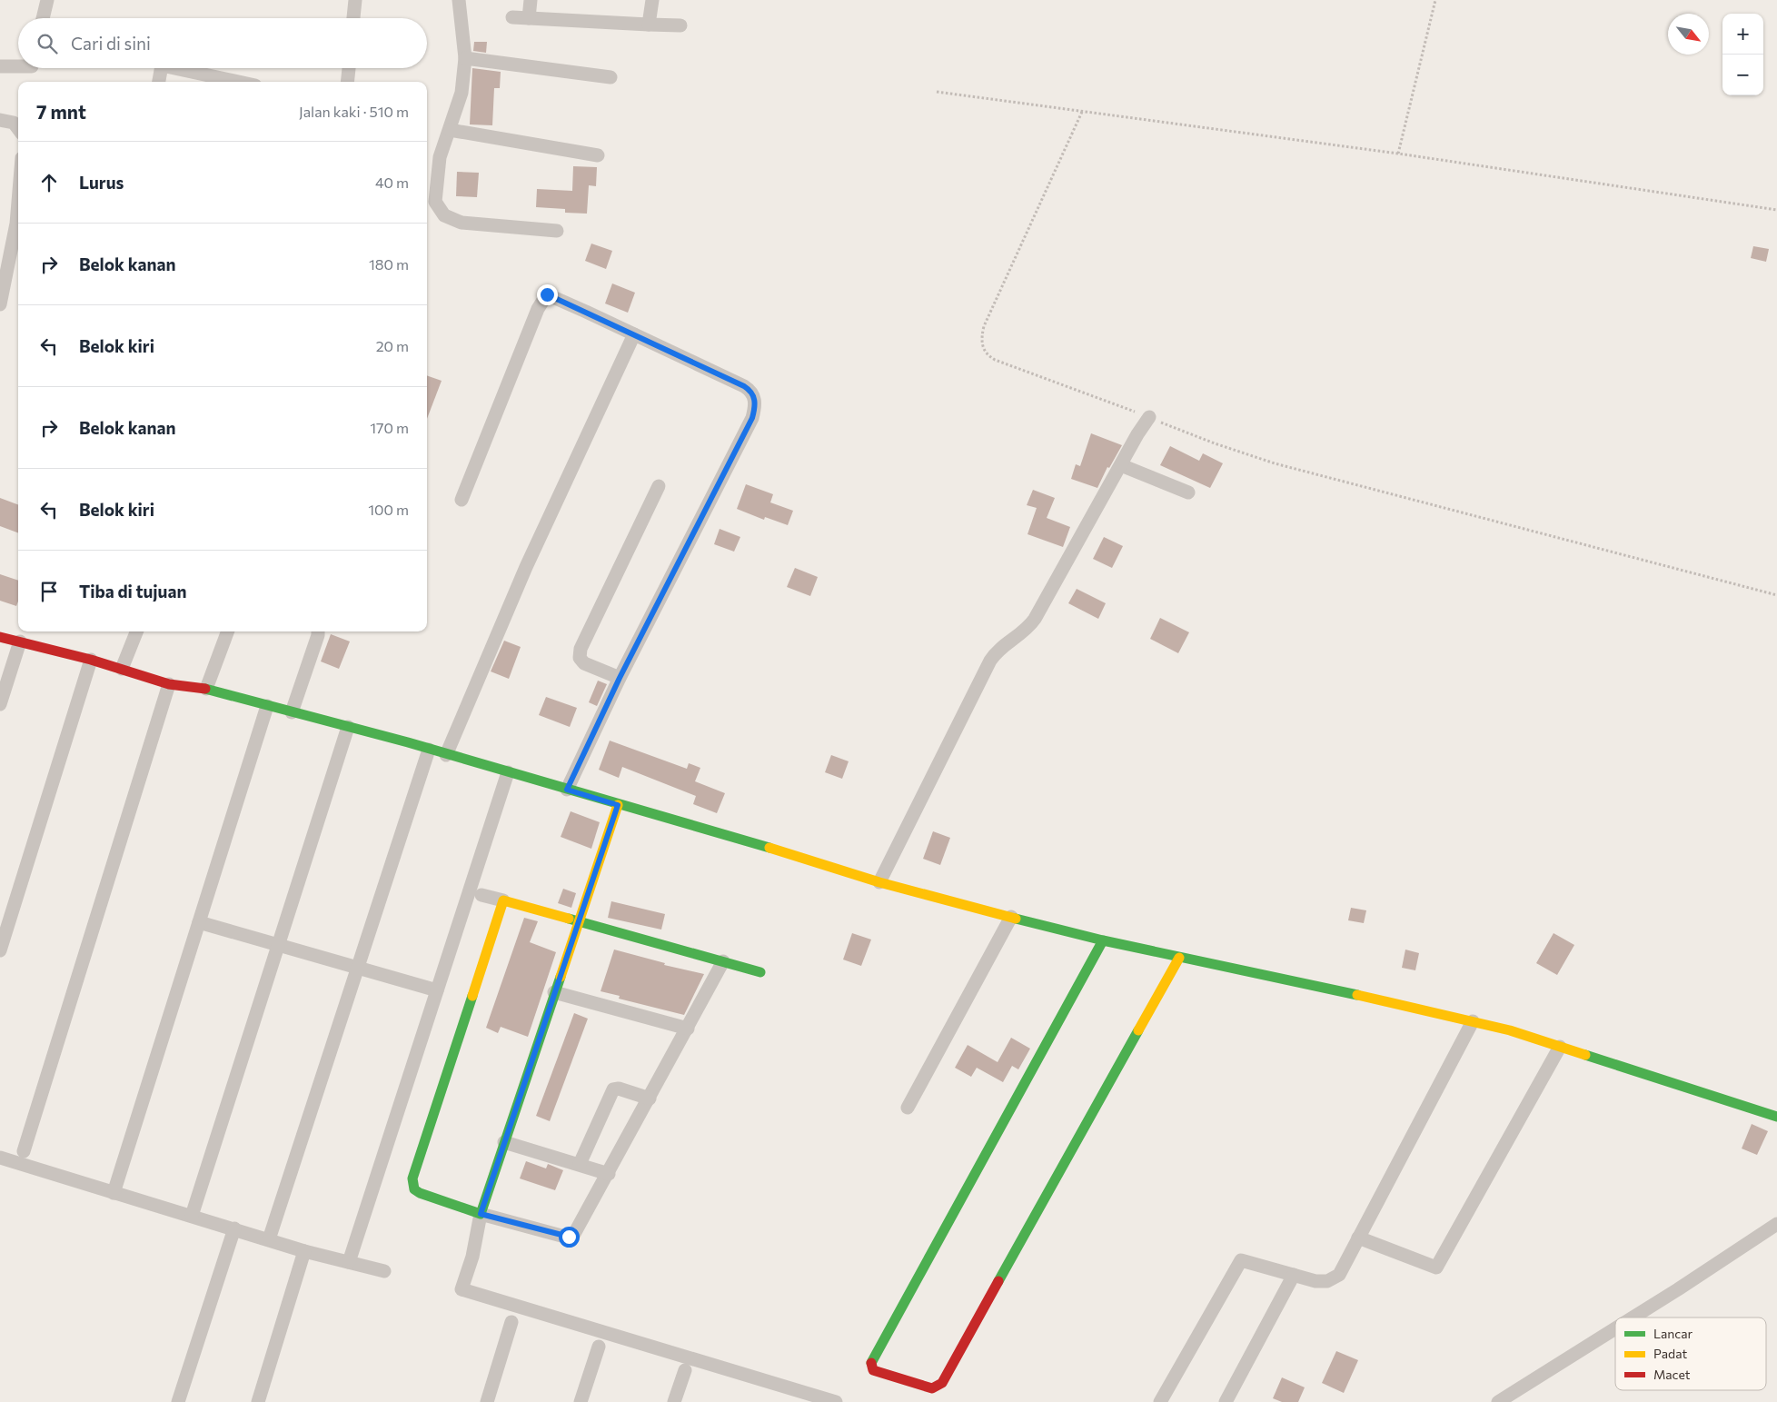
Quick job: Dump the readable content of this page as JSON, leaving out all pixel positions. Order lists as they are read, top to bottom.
{
  "legend": ["Lancar", "Padat", "Macet"],
  "north": "bottom right",
  "page": {
    "map_buttons": ["+", "−"],
    "search": "Cari di sini",
    "heading": ["7 mnt", "Jalan kaki · 510 m"],
    "list": [
      ["Lurus", "40 m"],
      ["Belok kanan", "180 m"],
      ["Belok kiri", "20 m"],
      ["Belok kanan", "170 m"],
      ["Belok kiri", "100 m"],
      "Tiba di tujuan"
    ]
  }
}
